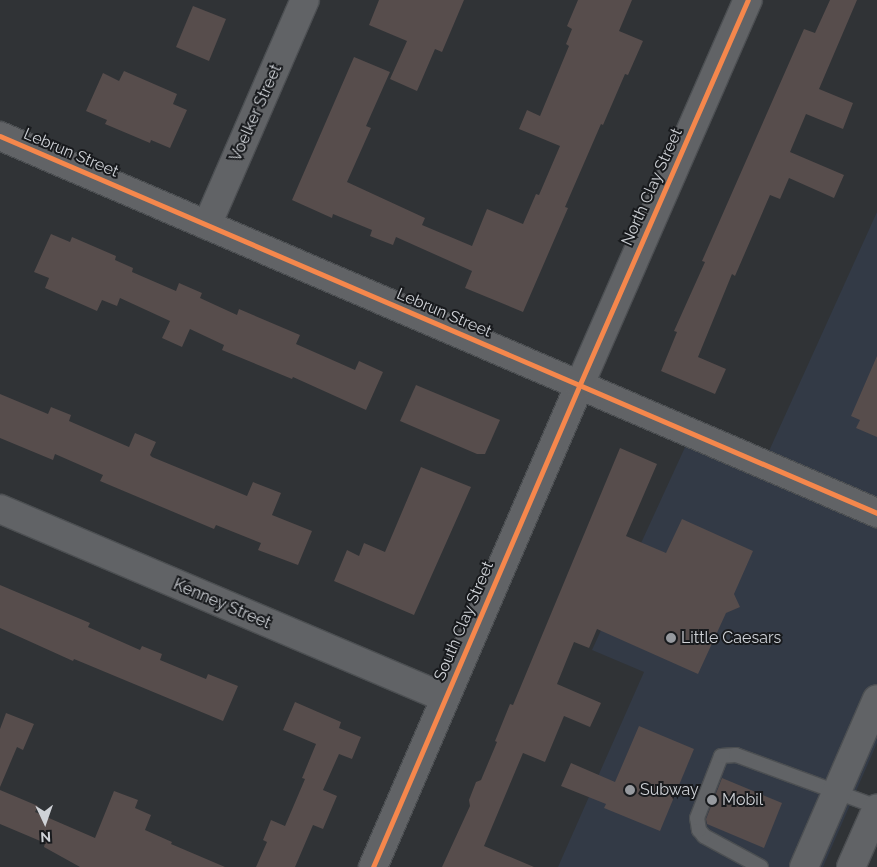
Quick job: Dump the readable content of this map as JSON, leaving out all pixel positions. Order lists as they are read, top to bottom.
{
  "streets": {
    "street": [
      "Voelker Street",
      "Lebrun Street",
      "North Clay Street",
      "Kenney Street",
      "South Clay Street"
    ]
  },
  "crossings": [
    ["Voelker Street", "Lebrun Street"],
    ["Lebrun Street", "North Clay Street"],
    ["Lebrun Street", "South Clay Street"],
    ["North Clay Street", "South Clay Street"],
    ["Kenney Street", "South Clay Street"]
  ],
  "places": ["Little Caesars", "Subway", "Mobil"],
  "north": "bottom"
}
